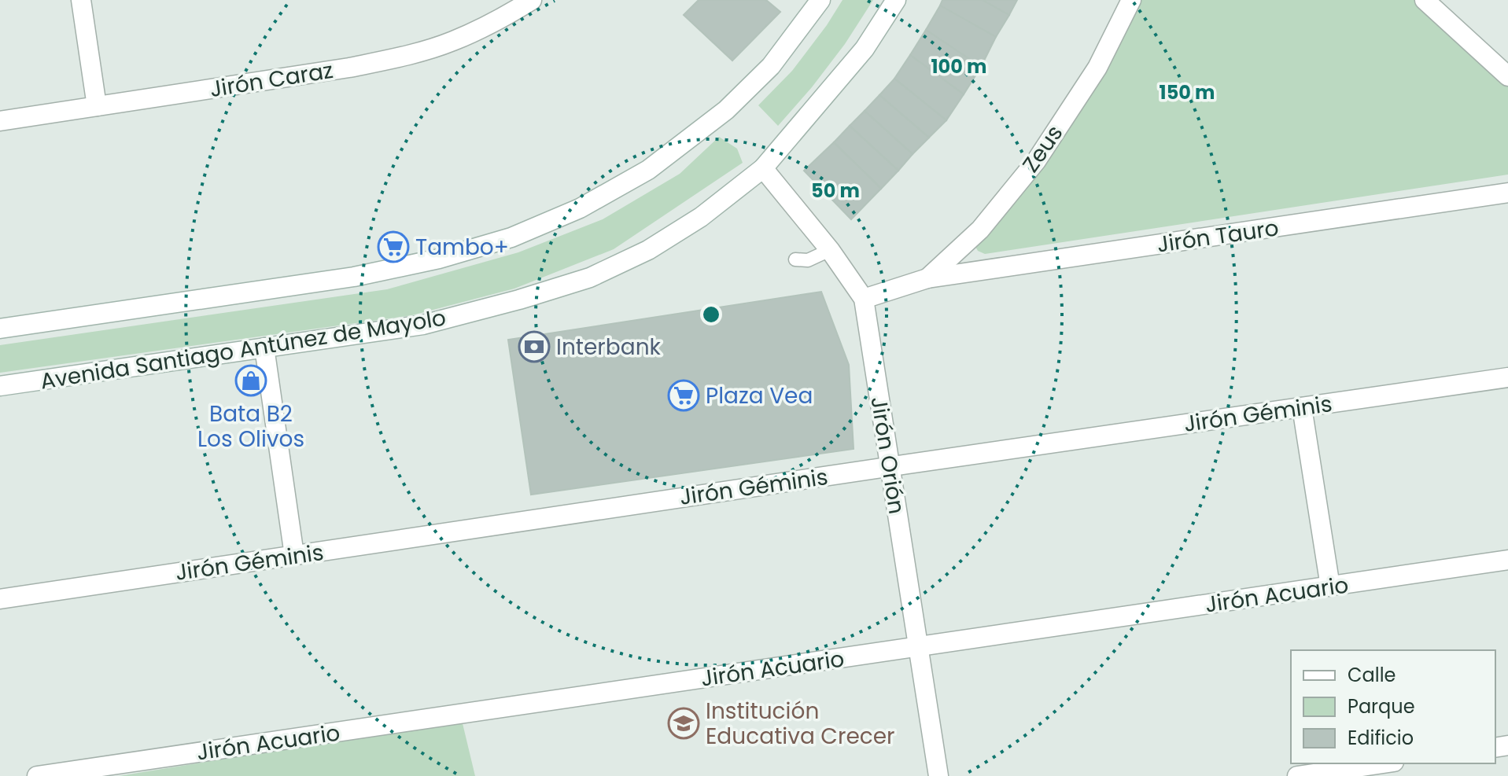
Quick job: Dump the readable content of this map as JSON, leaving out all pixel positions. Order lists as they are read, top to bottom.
{
  "streets": {
    "street": [
      "Jirón Caraz",
      "Zeus",
      "Jirón Tauro",
      "Avenida Santiago Antúnez de Mayolo",
      "Jirón Géminis",
      "Jirón Orión",
      "Jirón Acuario"
    ]
  },
  "crossings": [
    ["Zeus", "Jirón Tauro"],
    ["Jirón Tauro", "Jirón Orión"],
    ["Avenida Santiago Antúnez de Mayolo", "Jirón Orión"],
    ["Jirón Géminis", "Jirón Orión"],
    ["Jirón Orión", "Jirón Acuario"]
  ],
  "places": {
    "supermarket": ["Tambo+", "Plaza Vea"],
    "bank": ["Interbank"],
    "shop": ["Bata B2 Los Olivos"],
    "school or university": ["Institución Educativa Crecer"]
  },
  "legend": ["Calle", "Parque", "Edificio"],
  "rings": ["100 m", "150 m", "50 m"]
}
